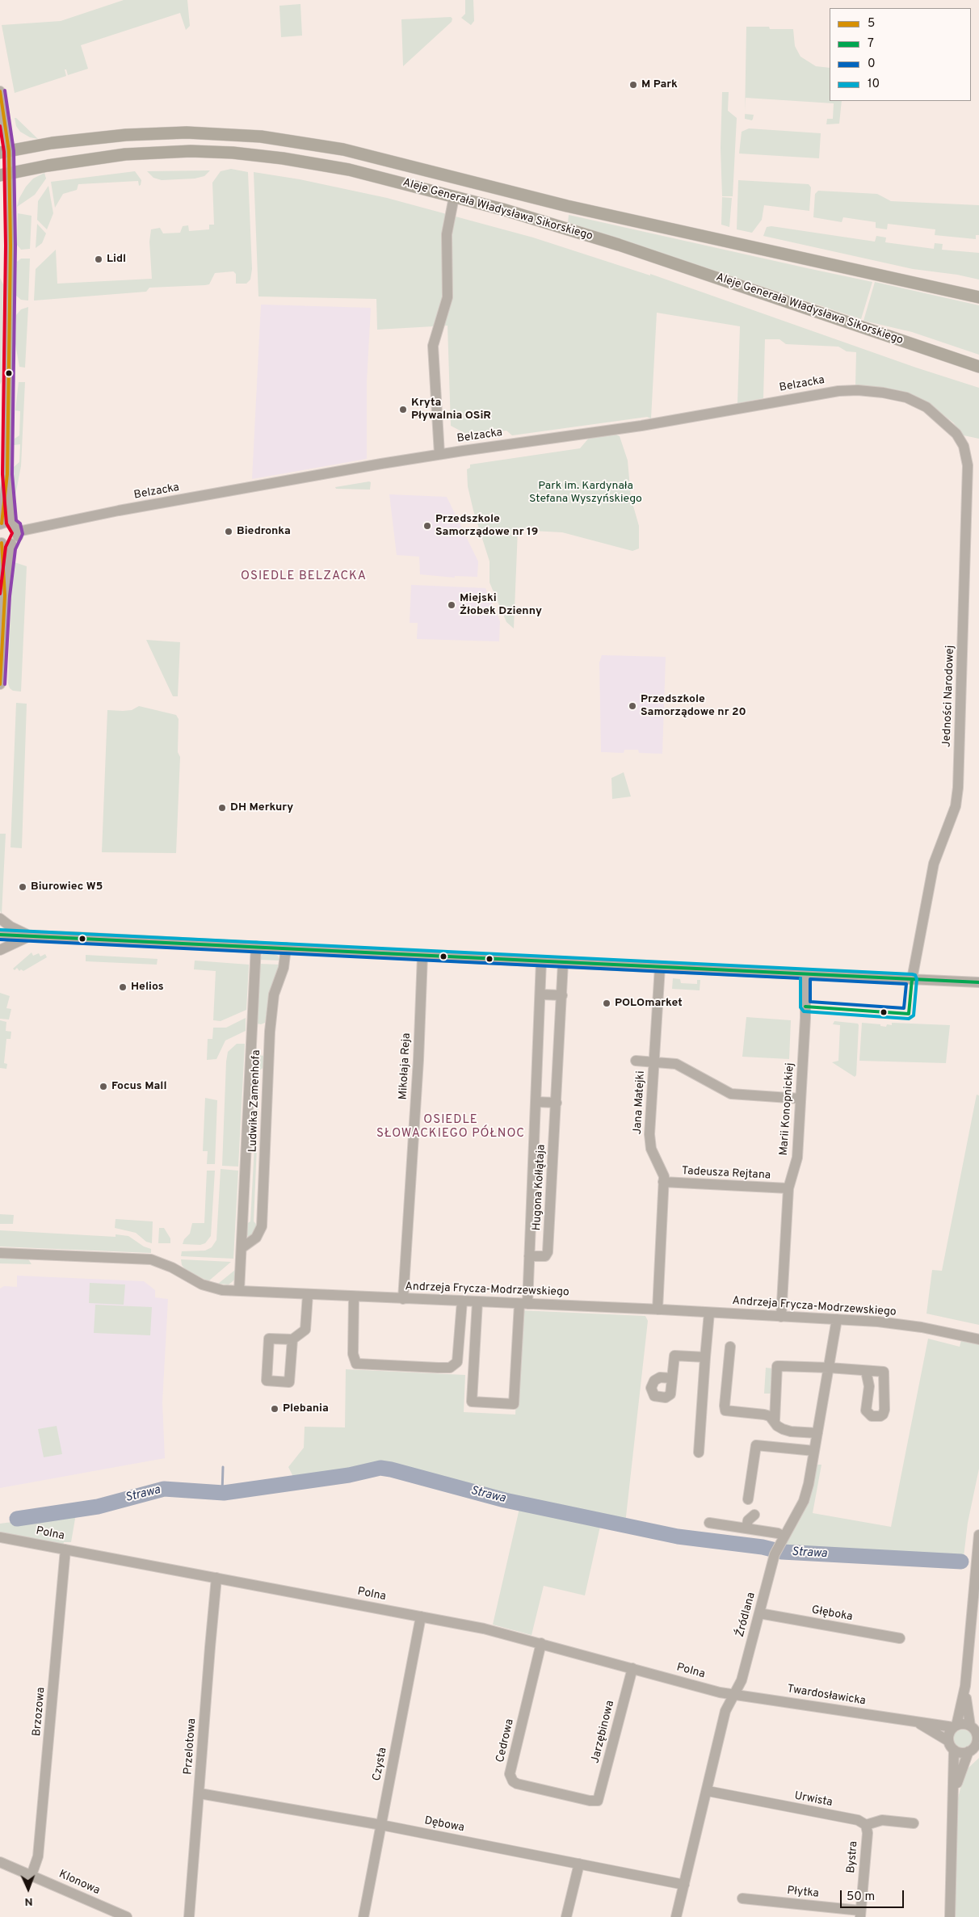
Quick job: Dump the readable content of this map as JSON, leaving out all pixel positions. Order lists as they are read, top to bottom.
{
  "streets": {
    "main road": ["Aleje Generała Władysława Sikorskiego"],
    "street": [
      "Belzacka",
      "Jedności Narodowej",
      "Mikołaja Reja",
      "Ludwika Zamenhofa",
      "Jana Matejki",
      "Marii Konopnickiej",
      "Tadeusza Rejtana",
      "Hugona Kołłątaja",
      "Andrzeja Frycza-Modrzewskiego",
      "Polna",
      "Głęboka",
      "Źródlana",
      "Twardosławicka",
      "Brzozowa",
      "Jarzębinowa",
      "Cedrowa",
      "Przelotowa",
      "Czysta",
      "Urwista",
      "Dębowa",
      "Bystra",
      "Klonowa",
      "Płytka"
    ]
  },
  "crossings": [
    ["Belzacka", "Jedności Narodowej"],
    ["Mikołaja Reja", "Andrzeja Frycza-Modrzewskiego"],
    ["Ludwika Zamenhofa", "Andrzeja Frycza-Modrzewskiego"],
    ["Jana Matejki", "Tadeusza Rejtana"],
    ["Jana Matejki", "Andrzeja Frycza-Modrzewskiego"],
    ["Marii Konopnickiej", "Tadeusza Rejtana"],
    ["Marii Konopnickiej", "Andrzeja Frycza-Modrzewskiego"],
    ["Hugona Kołłątaja", "Andrzeja Frycza-Modrzewskiego"],
    ["Andrzeja Frycza-Modrzewskiego", "Źródlana"],
    ["Polna", "Źródlana"],
    ["Polna", "Twardosławicka"],
    ["Polna", "Brzozowa"],
    ["Polna", "Jarzębinowa"],
    ["Polna", "Cedrowa"],
    ["Polna", "Przelotowa"],
    ["Polna", "Czysta"],
    ["Głęboka", "Źródlana"],
    ["Źródlana", "Twardosławicka"],
    ["Źródlana", "Urwista"],
    ["Źródlana", "Dębowa"],
    ["Brzozowa", "Klonowa"],
    ["Jarzębinowa", "Cedrowa"],
    ["Przelotowa", "Dębowa"],
    ["Czysta", "Dębowa"],
    ["Urwista", "Bystra"],
    ["Bystra", "Płytka"]
  ],
  "districts": ["OSIEDLE BELZACKA", "OSIEDLE SŁOWACKIEGO PÓŁNOC"],
  "water": ["Strawa"],
  "parks": ["Park im. Kardynała Stefana Wyszyńskiego"],
  "places": [
    "M Park",
    "Lidl",
    "Kryta Pływalnia OSiR",
    "Przedszkole Samorządowe nr 19",
    "Biedronka",
    "Miejski Żłobek Dzienny",
    "Przedszkole Samorządowe nr 20",
    "DH Merkury",
    "Biurowiec W5",
    "Helios",
    "POLOmarket",
    "Focus Mall",
    "Plebania"
  ],
  "lines": [
    "transit line 5",
    "transit line 10",
    "transit line 7",
    "transit line 0"
  ],
  "legend": [
    "5",
    "7",
    "0",
    "10"
  ],
  "scale_bar": "50 m",
  "north": "bottom"
}
